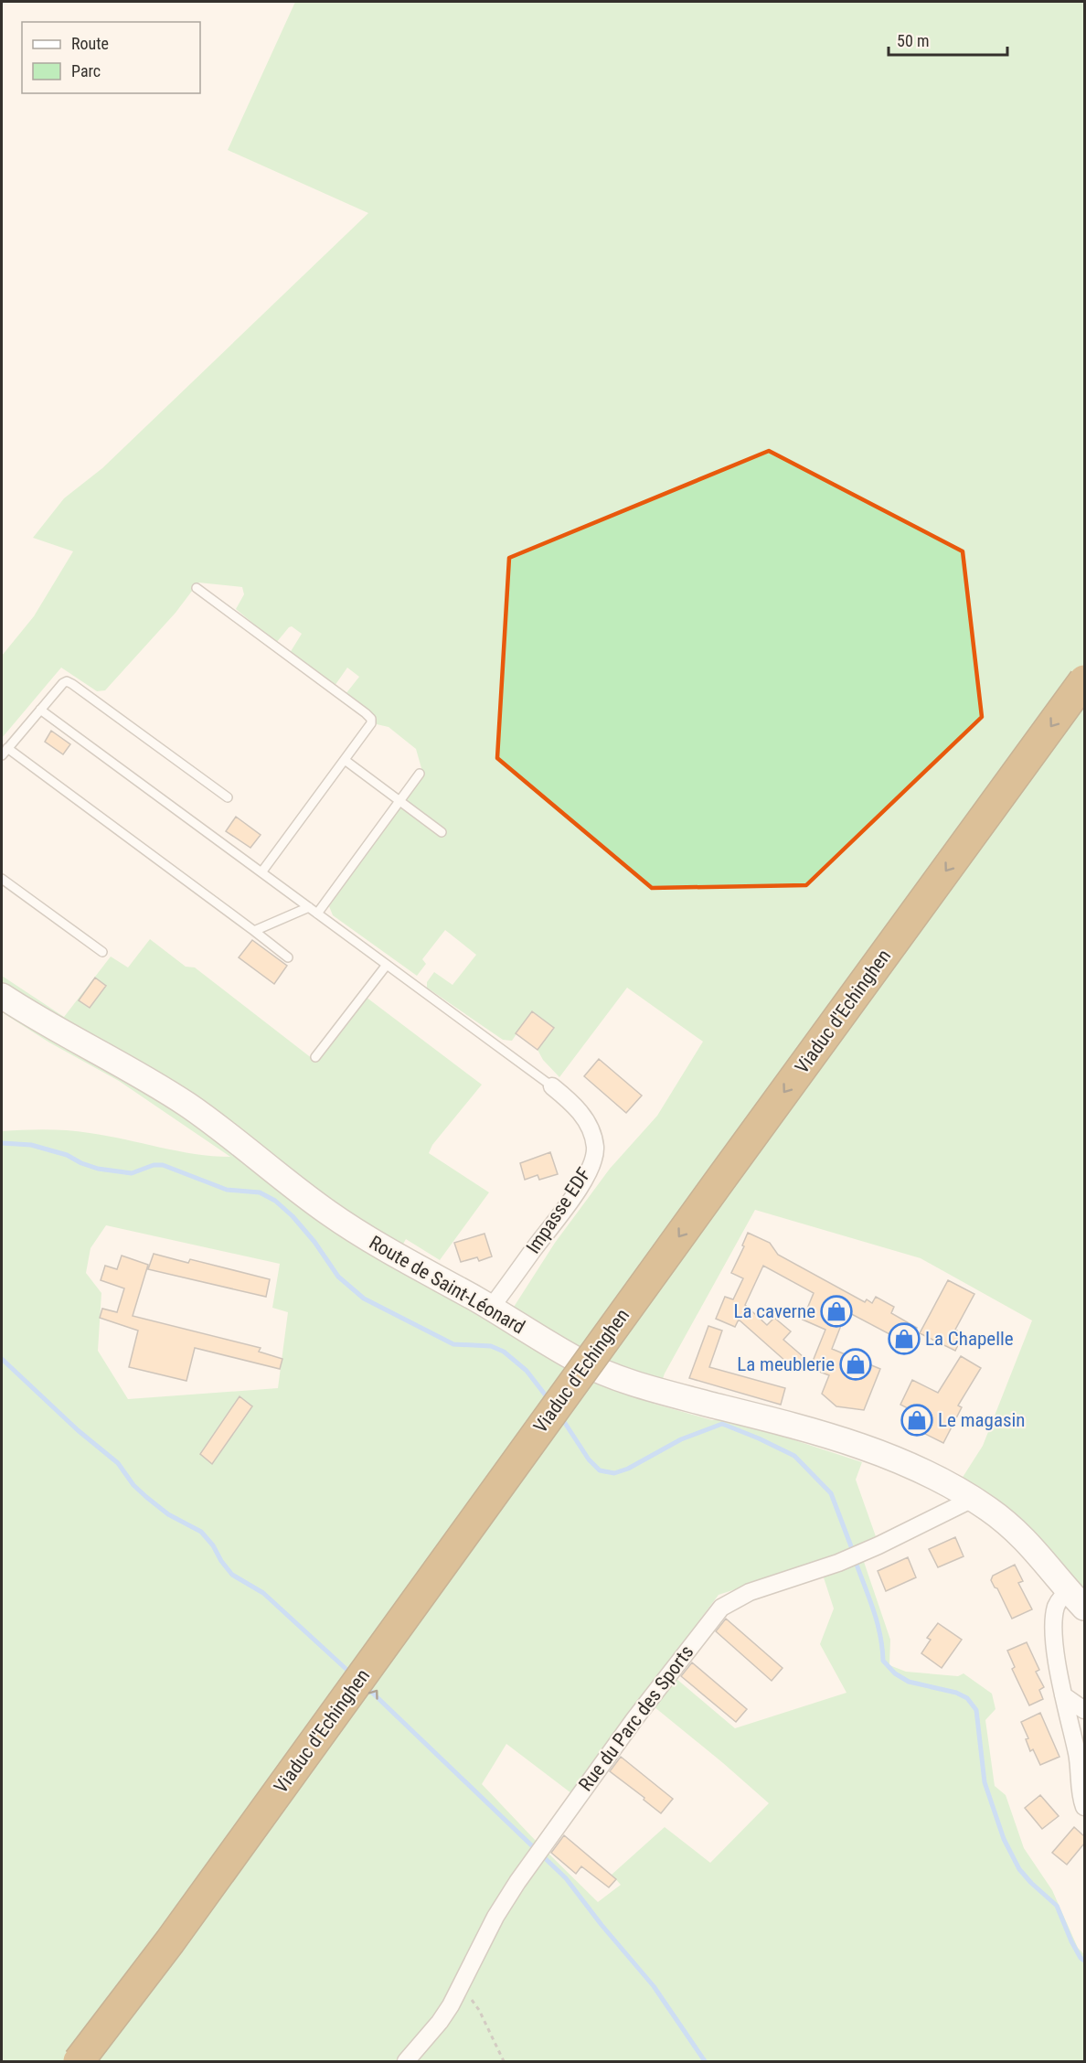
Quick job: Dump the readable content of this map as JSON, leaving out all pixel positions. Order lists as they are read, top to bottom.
{
  "streets": {
    "highway": ["Viaduc d'Echinghen"],
    "street": ["Impasse EDF", "Route de Saint-Léonard", "Rue du Parc des Sports"]
  },
  "crossings": [
    ["Impasse EDF", "Route de Saint-Léonard"],
    ["Route de Saint-Léonard", "Rue du Parc des Sports"]
  ],
  "places": {
    "shop": [
      "La caverne",
      "La Chapelle",
      "La meublerie",
      "Le magasin"
    ]
  },
  "legend": ["Route", "Parc"],
  "scale_bar": "50 m"
}
